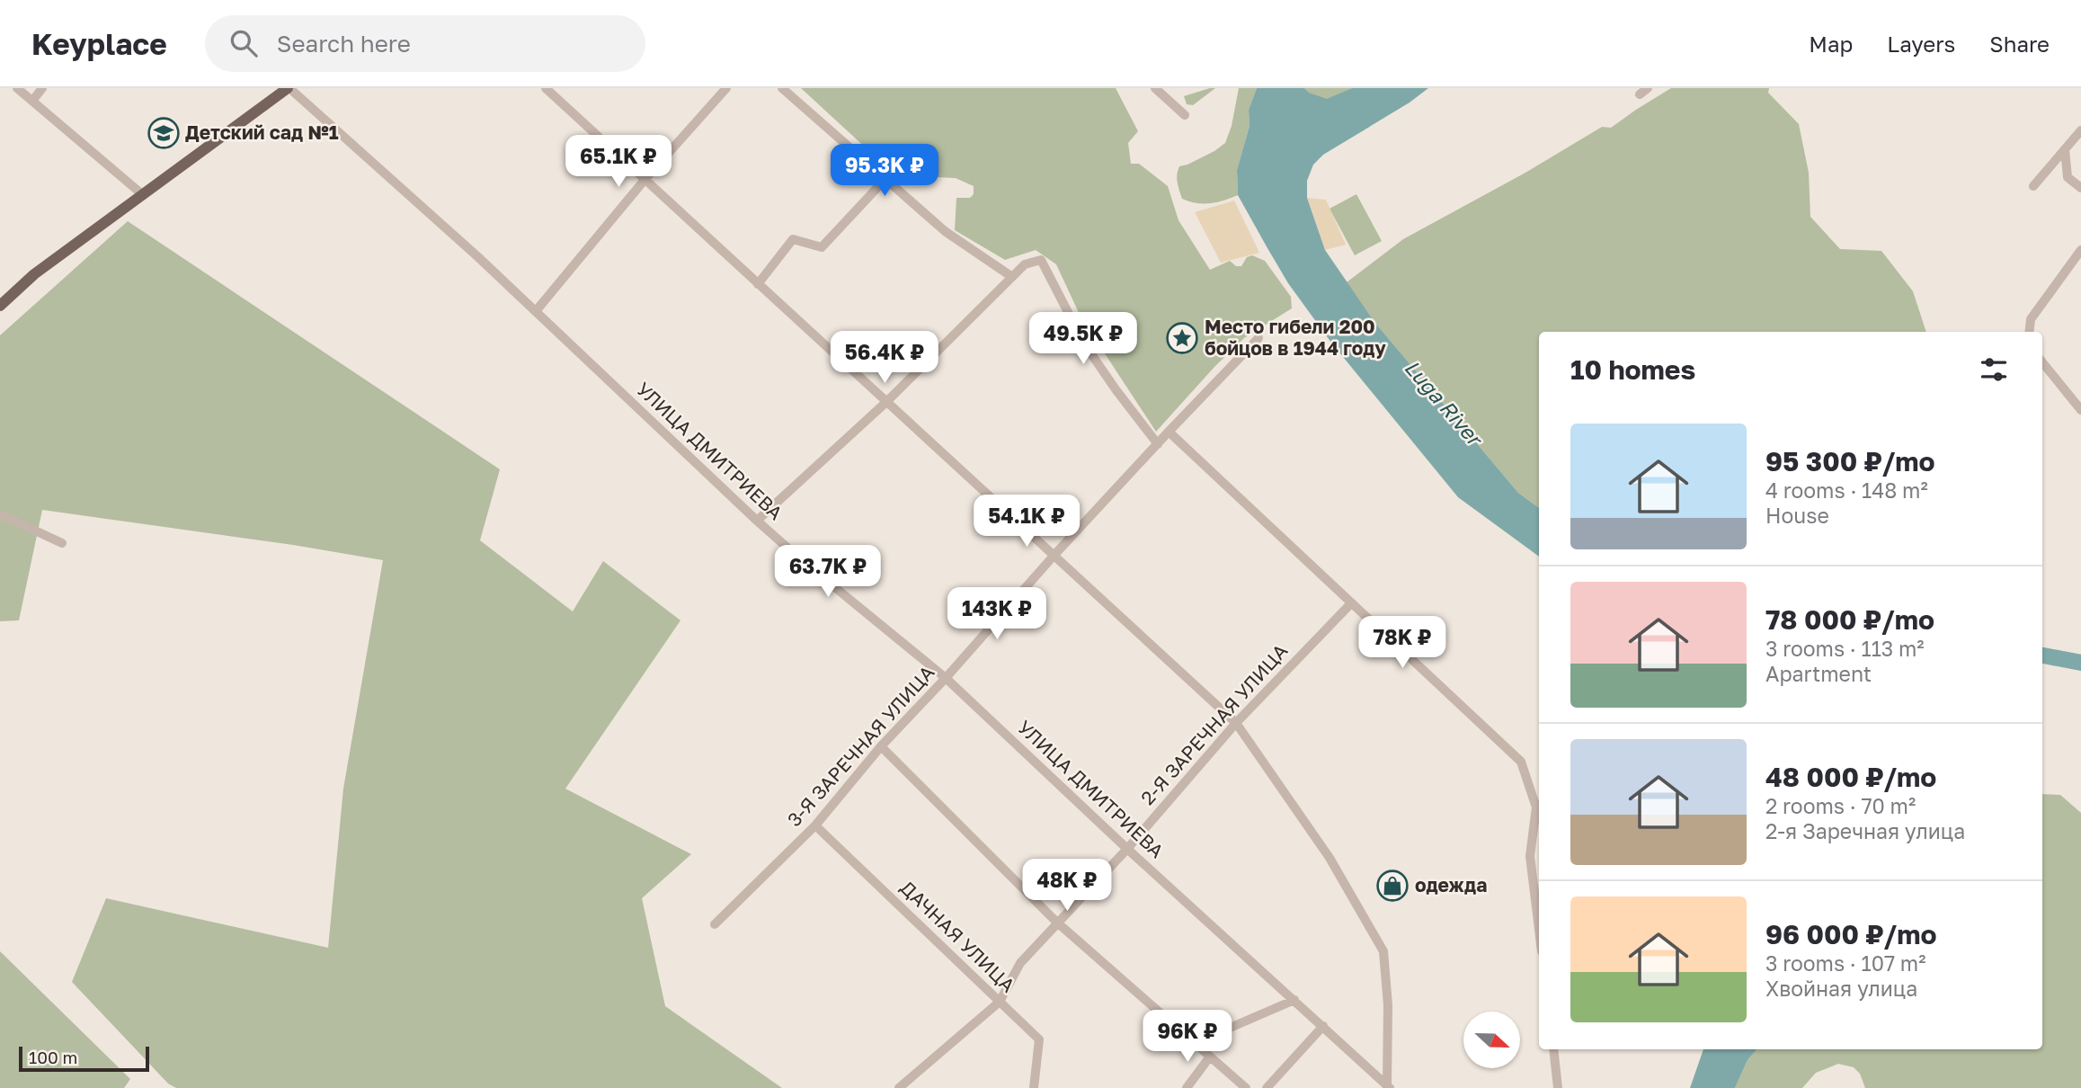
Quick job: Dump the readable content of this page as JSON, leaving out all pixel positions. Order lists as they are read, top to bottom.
{
  "streets": {
    "street": [
      "УЛИЦА ДМИТРИЕВА",
      "2-Я ЗАРЕЧНАЯ УЛИЦА",
      "3-Я ЗАРЕЧНАЯ УЛИЦА",
      "ДАЧНАЯ УЛИЦА"
    ]
  },
  "crossings": [
    ["УЛИЦА ДМИТРИЕВА", "2-Я ЗАРЕЧНАЯ УЛИЦА"],
    ["УЛИЦА ДМИТРИЕВА", "3-Я ЗАРЕЧНАЯ УЛИЦА"],
    ["2-Я ЗАРЕЧНАЯ УЛИЦА", "ДАЧНАЯ УЛИЦА"],
    ["3-Я ЗАРЕЧНАЯ УЛИЦА", "ДАЧНАЯ УЛИЦА"]
  ],
  "water": ["Luga River"],
  "places": {
    "school or university": ["Детский сад №1"],
    "place": ["Место гибели 200 бойцов в 1944 году"],
    "shop": ["одежда"]
  },
  "scale_bar": "100 m",
  "north": "right",
  "page": {
    "header": "Keyplace",
    "search": "Search here",
    "nav": ["Map", "Layers", "Share"],
    "price": [
      "65.1K ₽",
      "95.3K ₽",
      "49.5K ₽",
      "56.4K ₽",
      "54.1K ₽",
      "63.7K ₽",
      "143K ₽",
      "78K ₽",
      "48K ₽",
      "96K ₽"
    ],
    "heading": "10 homes",
    "list": [
      {
        "name": "95 300 ₽/mo",
        "note": "4 rooms · 148 m² · House"
      },
      {
        "name": "78 000 ₽/mo",
        "note": "3 rooms · 113 m² · Apartment"
      },
      {
        "name": "48 000 ₽/mo",
        "note": "2 rooms · 70 m² · 2-я Заречная улица"
      },
      {
        "name": "96 000 ₽/mo",
        "note": "3 rooms · 107 m² · Хвойная улица"
      }
    ],
    "scale": "100 m"
  }
}
